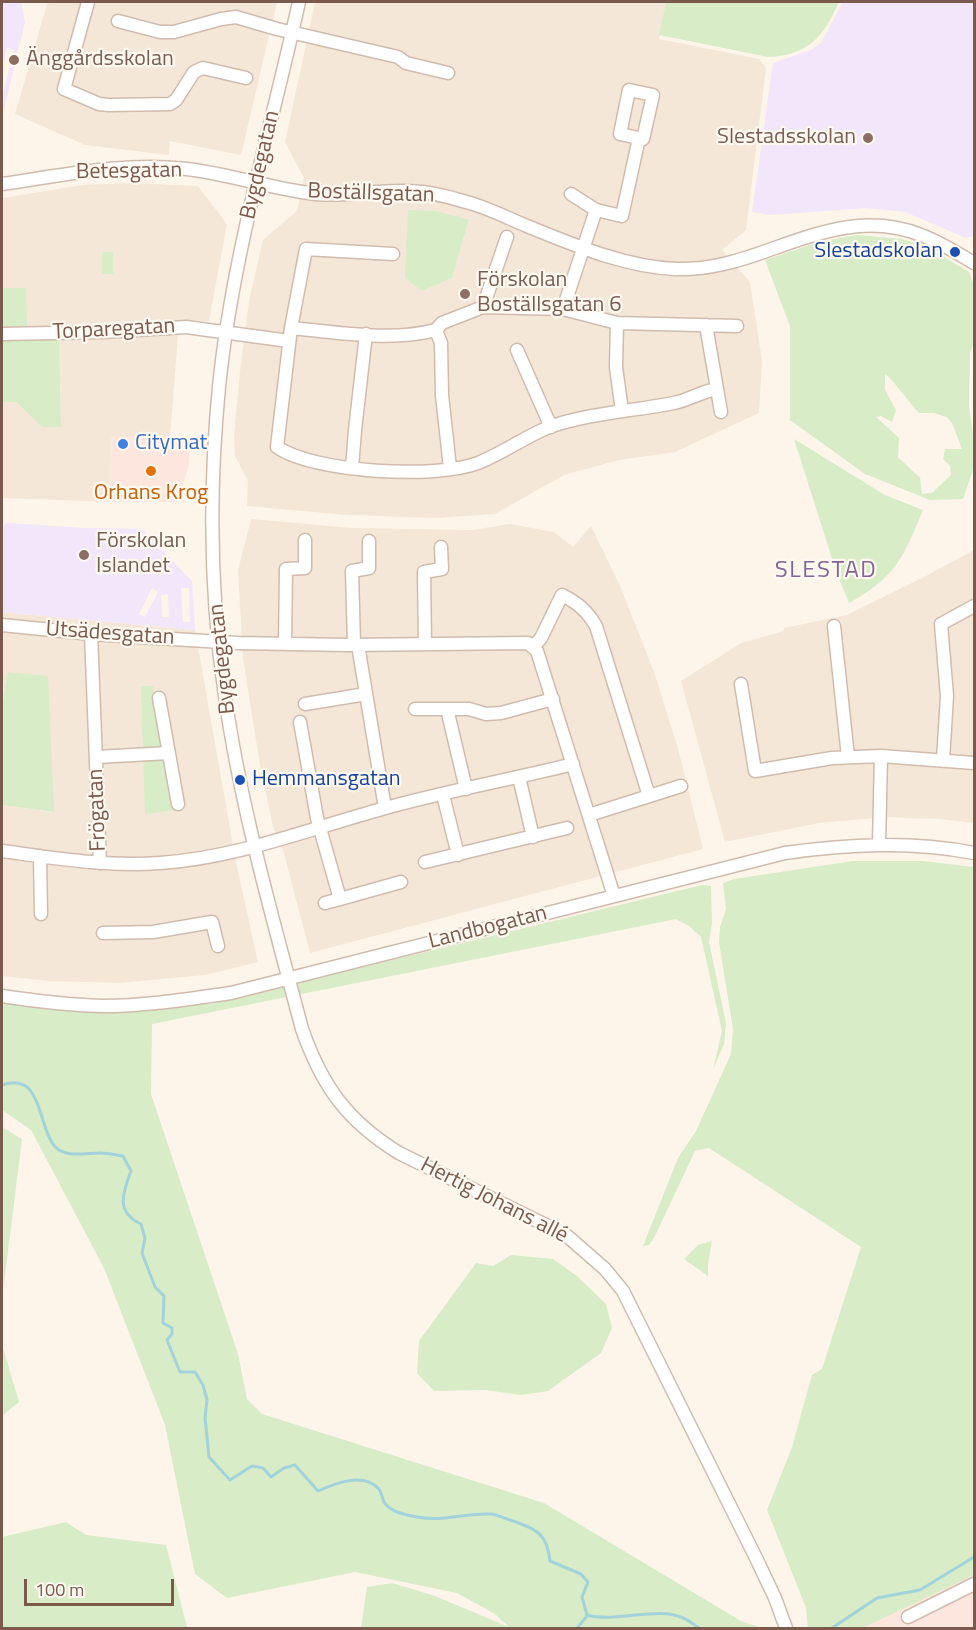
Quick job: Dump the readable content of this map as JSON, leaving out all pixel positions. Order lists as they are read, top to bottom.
{
  "streets": {
    "street": [
      "Bygdegatan",
      "Betesgatan",
      "Boställsgatan",
      "Torparegatan",
      "Utsädesgatan",
      "Frögatan",
      "Landbogatan",
      "Hertig Johans allé"
    ]
  },
  "crossings": [
    ["Bygdegatan", "Betesgatan"],
    ["Bygdegatan", "Boställsgatan"],
    ["Bygdegatan", "Torparegatan"],
    ["Bygdegatan", "Utsädesgatan"],
    ["Bygdegatan", "Landbogatan"],
    ["Bygdegatan", "Hertig Johans allé"],
    ["Betesgatan", "Boställsgatan"],
    ["Utsädesgatan", "Frögatan"],
    ["Landbogatan", "Hertig Johans allé"]
  ],
  "districts": ["SLESTAD"],
  "places": [
    "Änggårdsskolan",
    "Slestadsskolan",
    "Slestadskolan",
    "Förskolan Boställsgatan 6",
    "Citymat",
    "Orhans Krog",
    "Förskolan Islandet",
    "Hemmansgatan"
  ],
  "scale_bar": "100 m"
}
